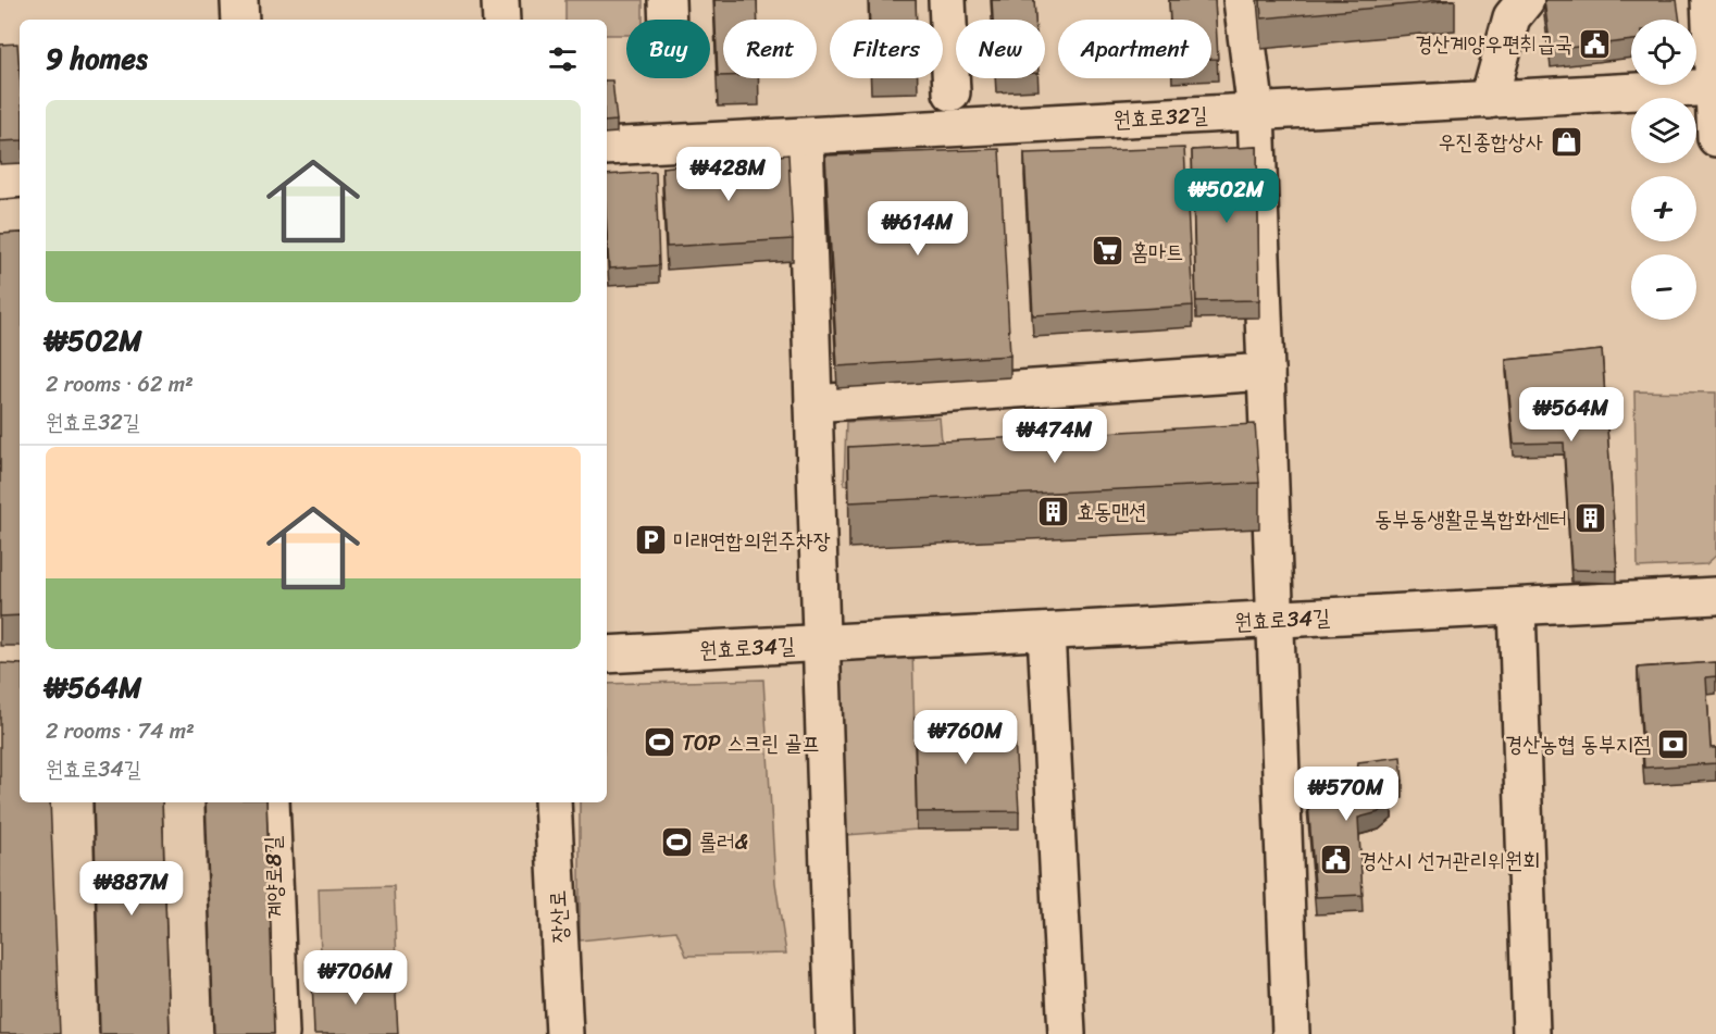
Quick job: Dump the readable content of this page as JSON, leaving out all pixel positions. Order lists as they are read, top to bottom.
{
  "streets": {
    "street": [
      "원효로32길",
      "원효로34길",
      "계양로8길",
      "장산로"
    ]
  },
  "places": {
    "public building": ["경산계양우편취급국", "경산시 선거관리위원회"],
    "shop": ["우진종합상사"],
    "supermarket": ["홈마트"],
    "building": ["효동맨션", "동부동생활문복합화센터"],
    "parking": ["미래연합의원주차장"],
    "sports": ["TOP 스크린 골프", "롤러&"],
    "bank": ["경산농협 동부지점"]
  },
  "page": {
    "map_buttons": ["+", "−"],
    "chip": [
      "Buy",
      "Rent",
      "Filters",
      "New",
      "Apartment"
    ],
    "heading": "9 homes",
    "list": [
      {
        "name": "₩502M",
        "note": "2 rooms · 62 m² · 원효로32길"
      },
      {
        "name": "₩564M",
        "note": "2 rooms · 74 m² · 원효로34길"
      }
    ],
    "price": [
      "₩428M",
      "₩502M",
      "₩614M",
      "₩564M",
      "₩474M",
      "₩760M",
      "₩570M",
      "₩887M",
      "₩706M"
    ]
  }
}
